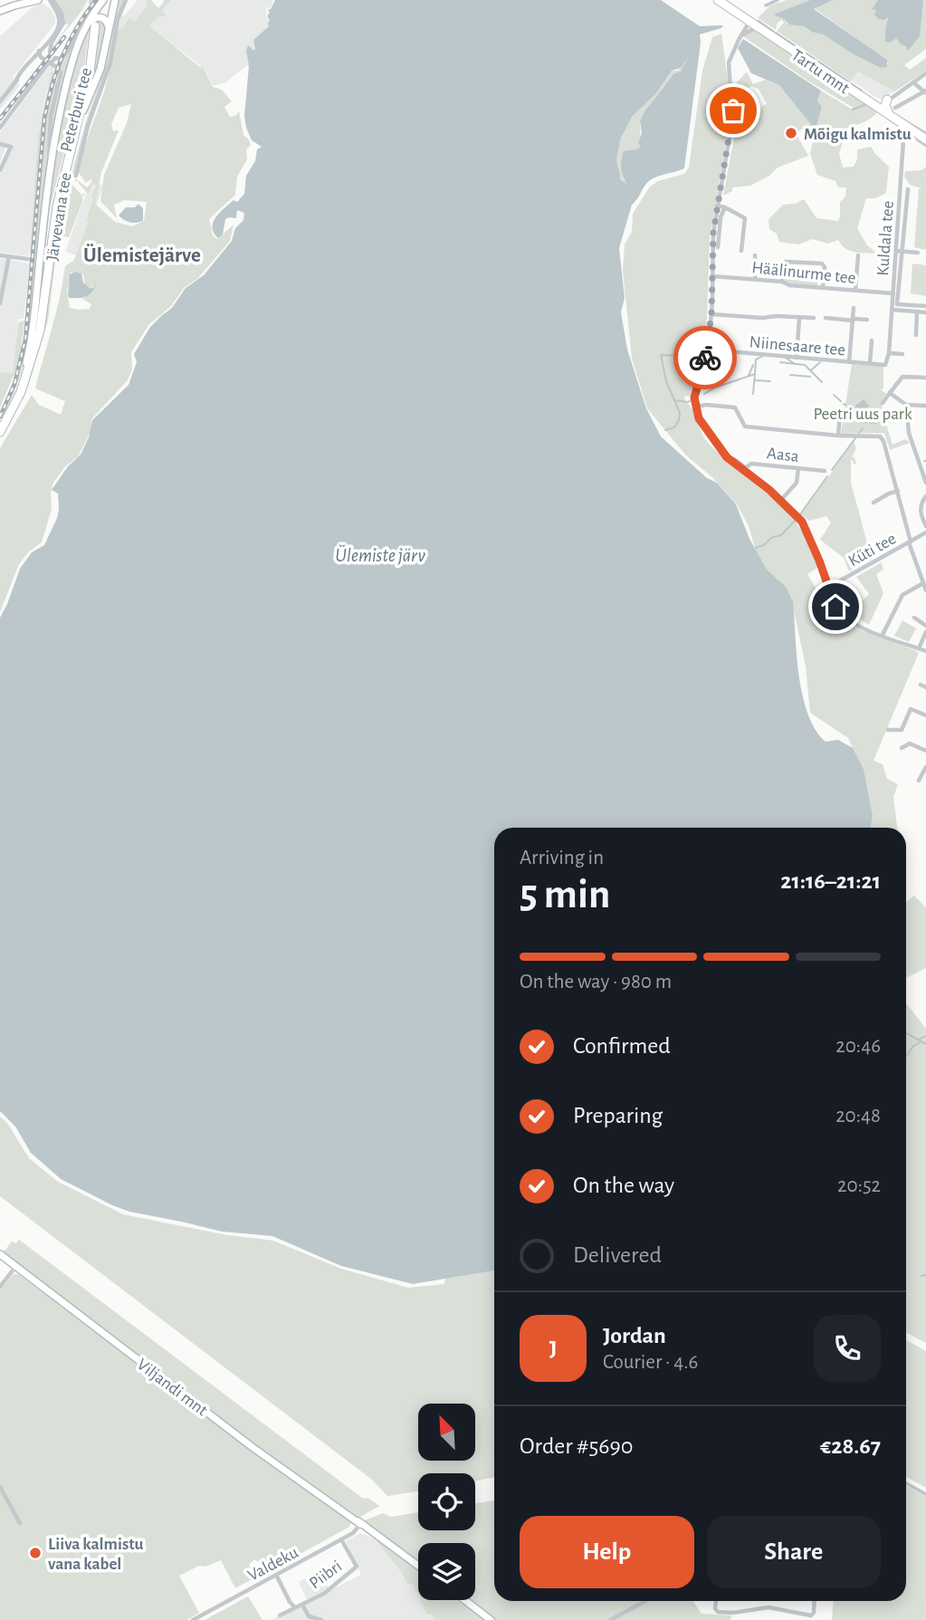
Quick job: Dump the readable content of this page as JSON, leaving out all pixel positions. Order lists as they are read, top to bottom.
{
  "streets": {
    "highway": ["Tartu mnt", "Peterburi tee", "Järvevana tee"],
    "main road": ["Viljandi mnt"],
    "street": [
      "Kuldala tee",
      "Häälinurme tee",
      "Niinesaare tee",
      "Aasa",
      "Küti tee",
      "Valdeku",
      "Piibri"
    ]
  },
  "crossings": [
    ["Tartu mnt", "Kuldala tee"],
    ["Peterburi tee", "Järvevana tee"],
    ["Kuldala tee", "Häälinurme tee"],
    ["Kuldala tee", "Niinesaare tee"],
    ["Viljandi mnt", "Valdeku"],
    ["Valdeku", "Piibri"]
  ],
  "districts": ["Ülemistejärve"],
  "water": ["Ülemiste järv"],
  "parks": ["Peetri uus park"],
  "places": ["Mõigu kalmistu", "Liiva kalmistu vana kabel"],
  "north": "top left",
  "page": {
    "heading": ["5 min", "Arriving in", "21:16–21:21"],
    "panel": [
      "Jordan",
      "Courier · 4.6",
      "Order #5690",
      "€28.67"
    ],
    "bar": "On the way · 980 m",
    "list": [
      ["Confirmed", "20:46"],
      ["Preparing", "20:48"],
      ["On the way", "20:52"],
      "Delivered"
    ],
    "round": "J",
    "buttons": ["Help", "Share"]
  }
}
